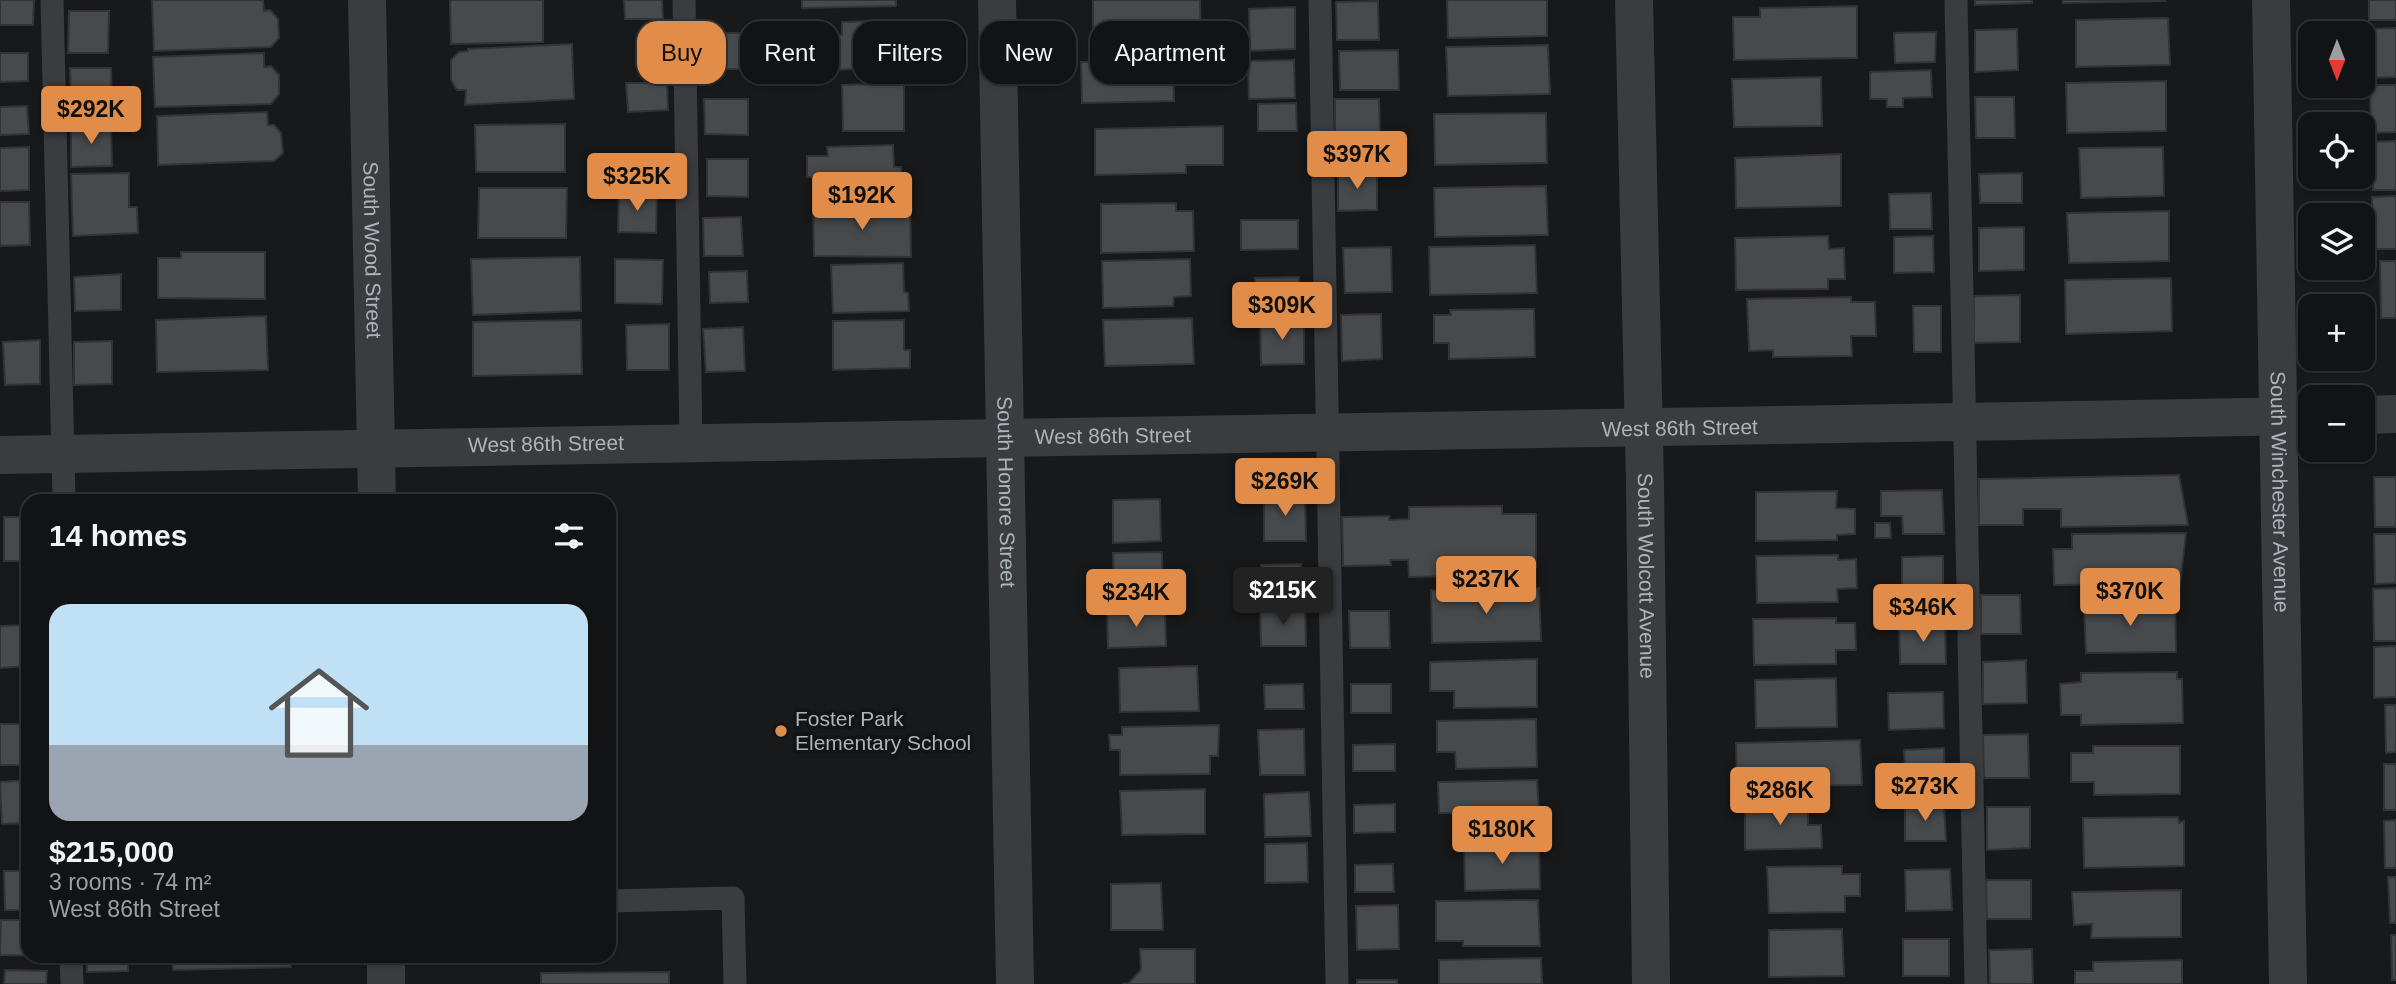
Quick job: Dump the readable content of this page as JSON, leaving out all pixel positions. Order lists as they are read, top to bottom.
{
  "streets": {
    "street": [
      "South Wood Street",
      "West 86th Street",
      "South Honore Street",
      "South Winchester Avenue",
      "South Wolcott Avenue"
    ]
  },
  "crossings": [
    ["South Wood Street", "West 86th Street"],
    ["West 86th Street", "South Honore Street"],
    ["West 86th Street", "South Winchester Avenue"],
    ["West 86th Street", "South Wolcott Avenue"]
  ],
  "places": ["Foster Park Elementary School"],
  "north": "bottom",
  "page": {
    "map_buttons": ["+", "−"],
    "chip": [
      "Buy",
      "Rent",
      "Filters",
      "New",
      "Apartment"
    ],
    "price": [
      "$292K",
      "$397K",
      "$325K",
      "$192K",
      "$309K",
      "$269K",
      "$237K",
      "$215K",
      "$370K",
      "$234K",
      "$346K",
      "$273K",
      "$286K",
      "$180K"
    ],
    "heading": "14 homes",
    "list": [
      {
        "name": "$215,000",
        "note": "3 rooms · 74 m² · West 86th Street"
      }
    ]
  }
}
